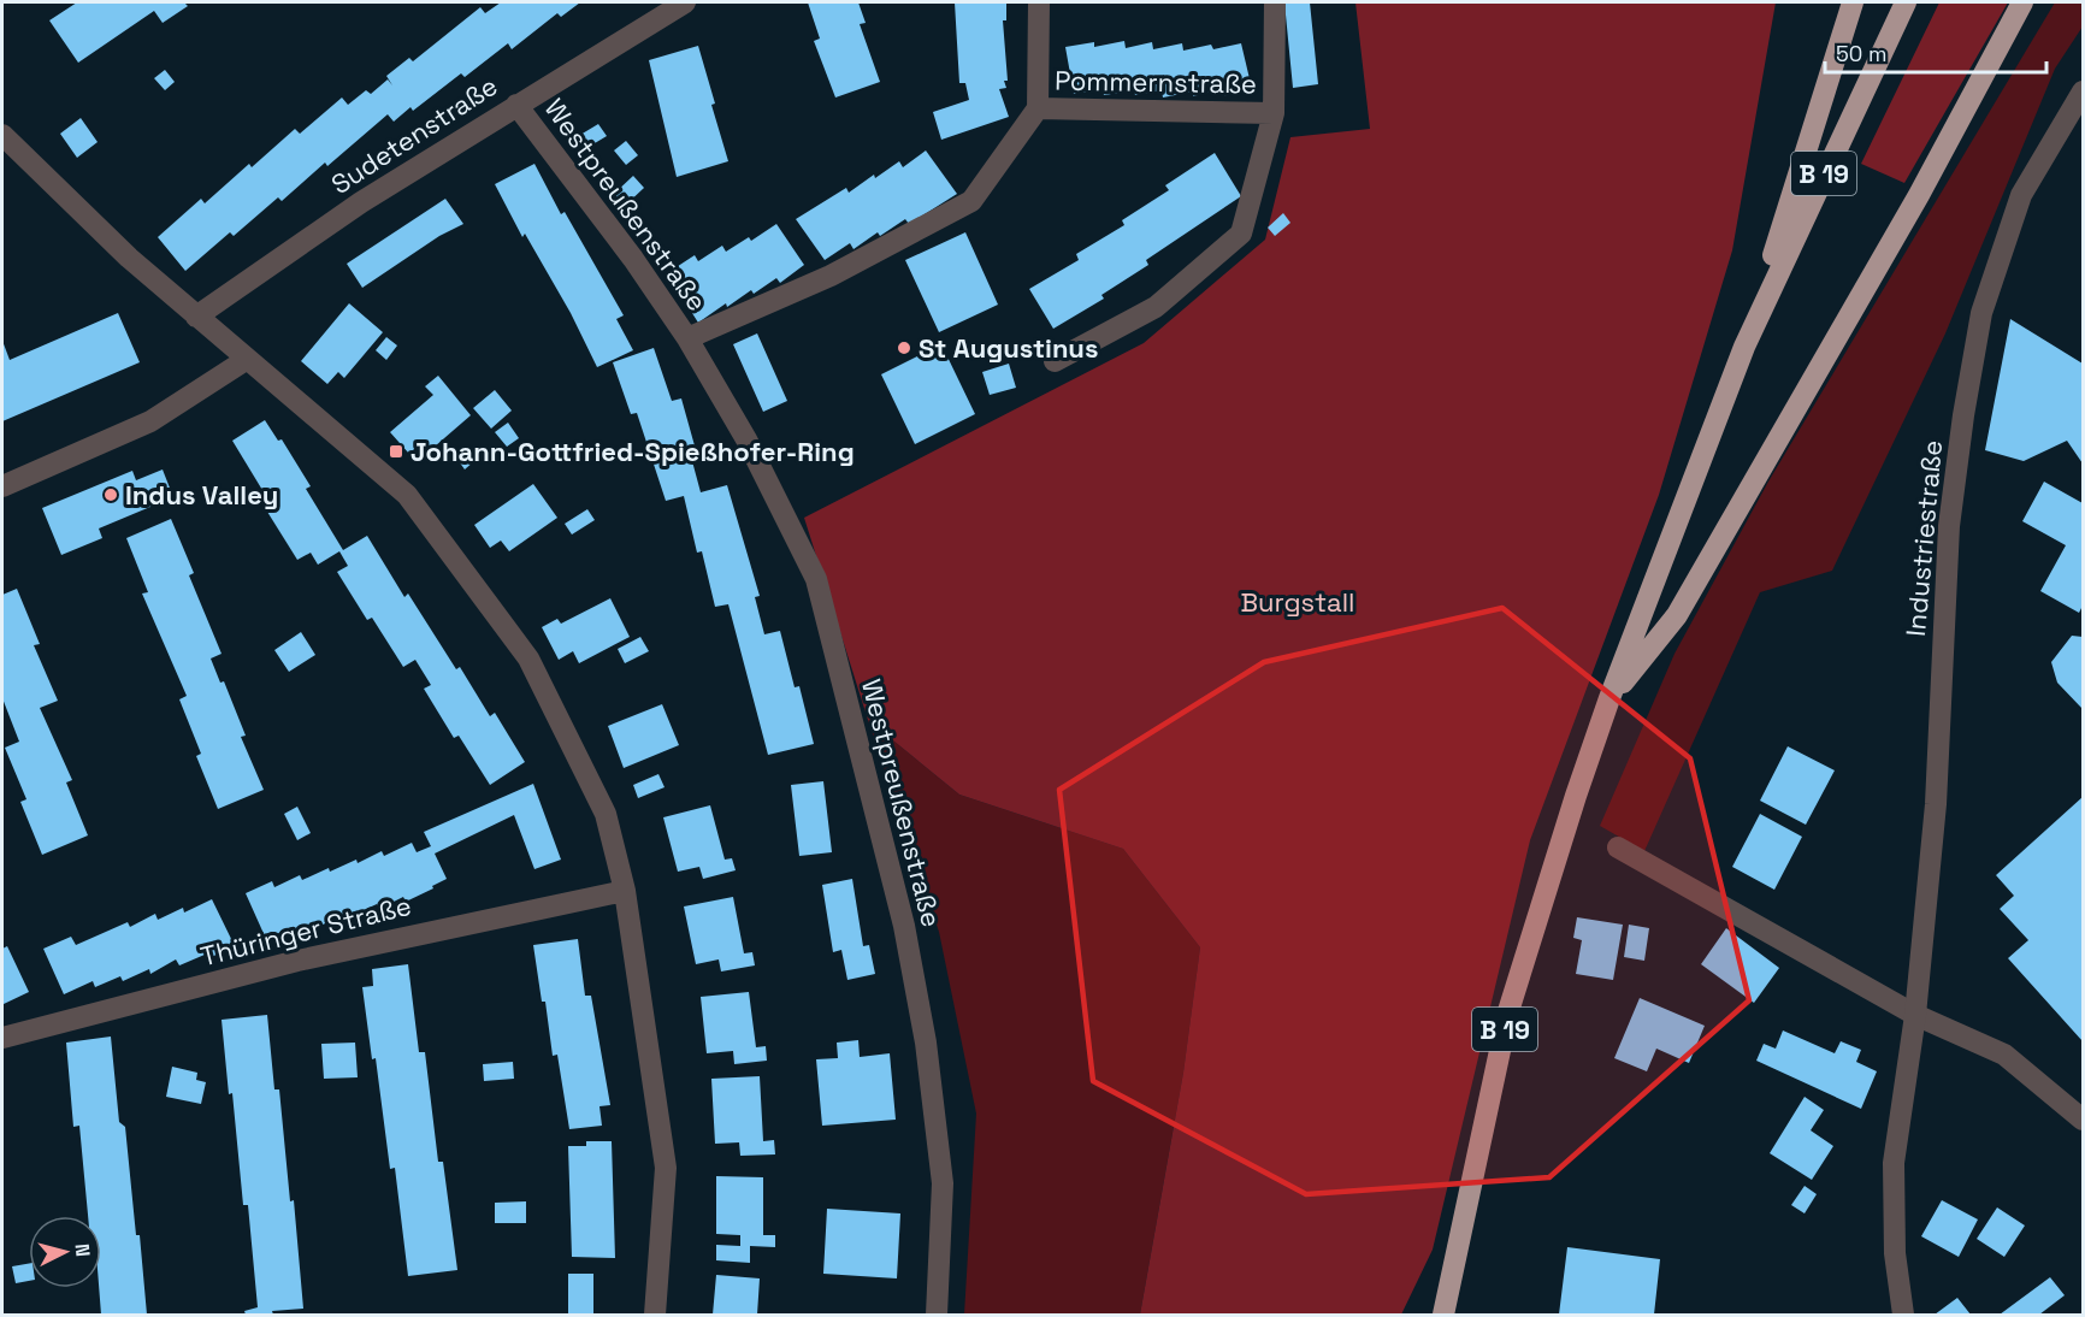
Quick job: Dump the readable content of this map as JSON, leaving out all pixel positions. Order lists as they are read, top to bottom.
{
  "streets": {
    "highway": ["B 19"],
    "street": [
      "Pommernstraße",
      "Sudetenstraße",
      "Westpreußenstraße",
      "Industriestraße",
      "Thüringer Straße"
    ]
  },
  "crossings": [
    ["Pommernstraße", "Westpreußenstraße"],
    ["Sudetenstraße", "Westpreußenstraße"]
  ],
  "parks": ["Burgstall"],
  "places": {
    "other": ["St Augustinus", "Indus Valley"],
    "transit": ["Johann-Gottfried-Spießhofer-Ring"]
  },
  "scale_bar": "50 m",
  "north": "right"
}
